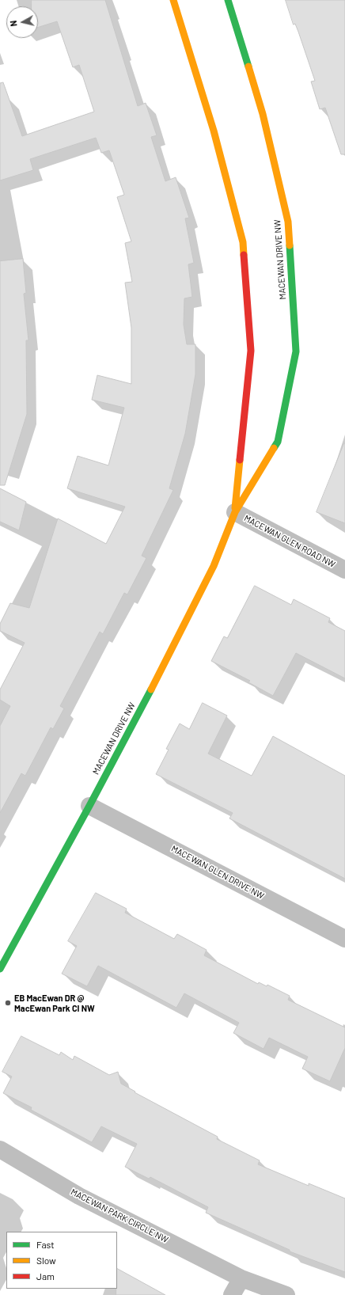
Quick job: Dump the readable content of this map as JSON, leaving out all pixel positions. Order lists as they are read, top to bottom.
{
  "streets": {
    "street": [
      "MACEWAN DRIVE NW",
      "MACEWAN GLEN ROAD NW",
      "MACEWAN GLEN DRIVE NW",
      "MACEWAN PARK CIRCLE NW"
    ]
  },
  "crossings": [
    ["MACEWAN DRIVE NW", "MACEWAN GLEN ROAD NW"],
    ["MACEWAN DRIVE NW", "MACEWAN GLEN DRIVE NW"]
  ],
  "places": ["EB MacEwan DR @ MacEwan Park CI NW"],
  "legend": ["Fast", "Slow", "Jam"],
  "north": "left"
}
